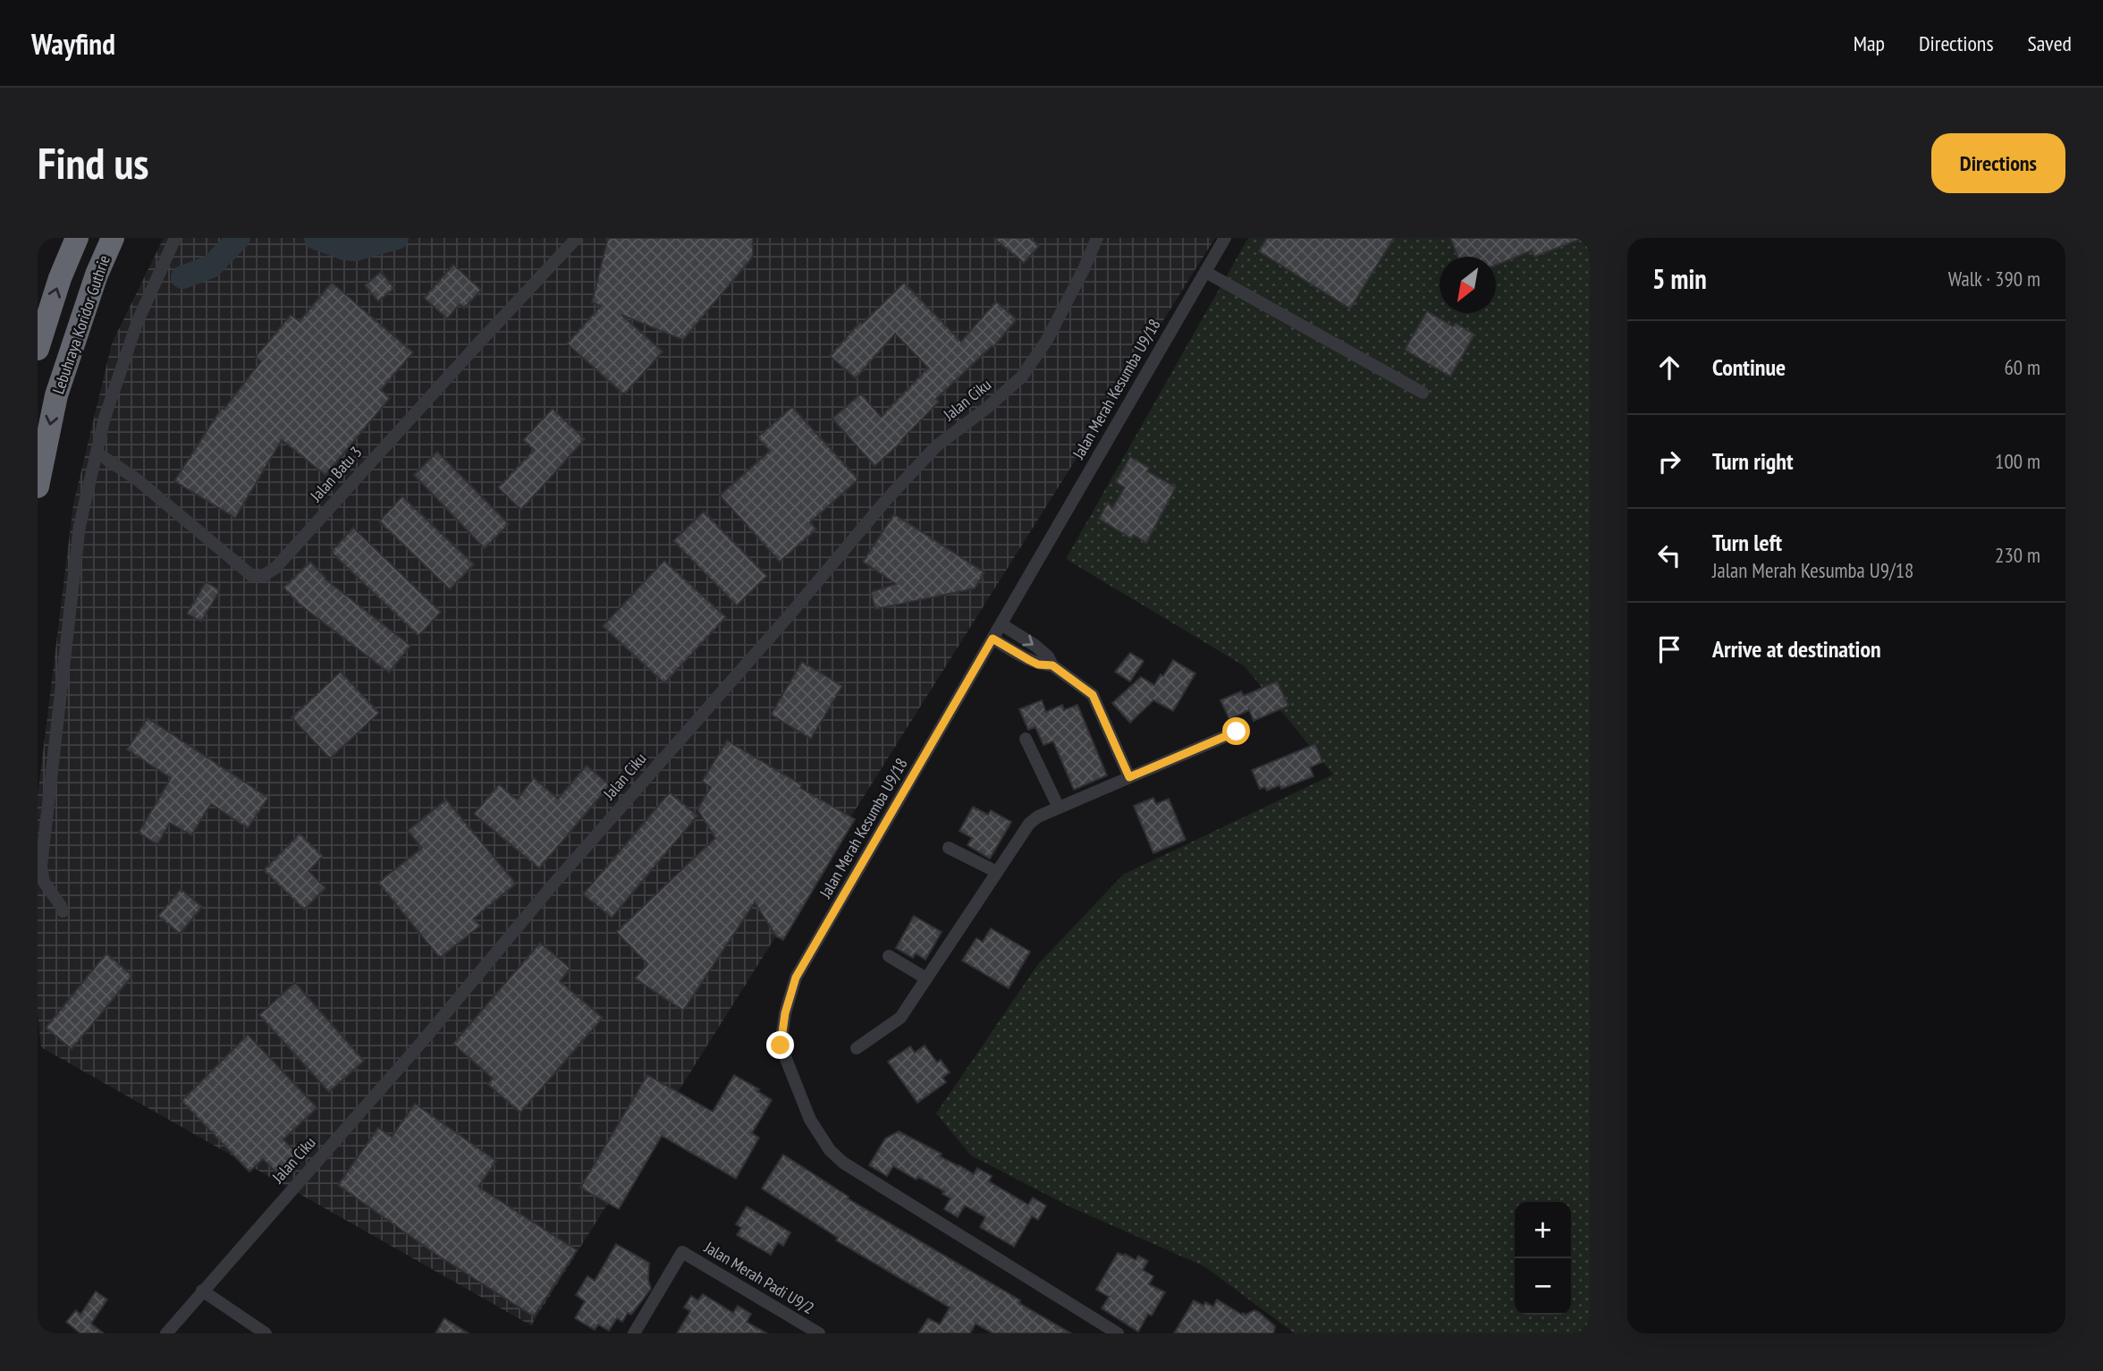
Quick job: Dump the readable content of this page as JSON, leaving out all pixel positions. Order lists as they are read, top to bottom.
{
  "streets": {
    "highway": ["Lebuhraya Koridor Guthrie"],
    "street": [
      "Jalan Merah Kesumba U9/18",
      "Jalan Ciku",
      "Jalan Batu 3",
      "Jalan Merah Padi U9/2"
    ]
  },
  "north": "bottom left",
  "page": {
    "header": "Wayfind",
    "nav": ["Map", "Directions", "Saved"],
    "buttons": "Directions",
    "title": "Find us",
    "heading": ["5 min", "Walk · 390 m"],
    "list": [
      ["Continue", "60 m"],
      ["Turn right", "100 m"],
      ["Turn left", "Jalan Merah Kesumba U9/18", "230 m"],
      "Arrive at destination"
    ],
    "map_buttons": ["+", "−"]
  }
}
